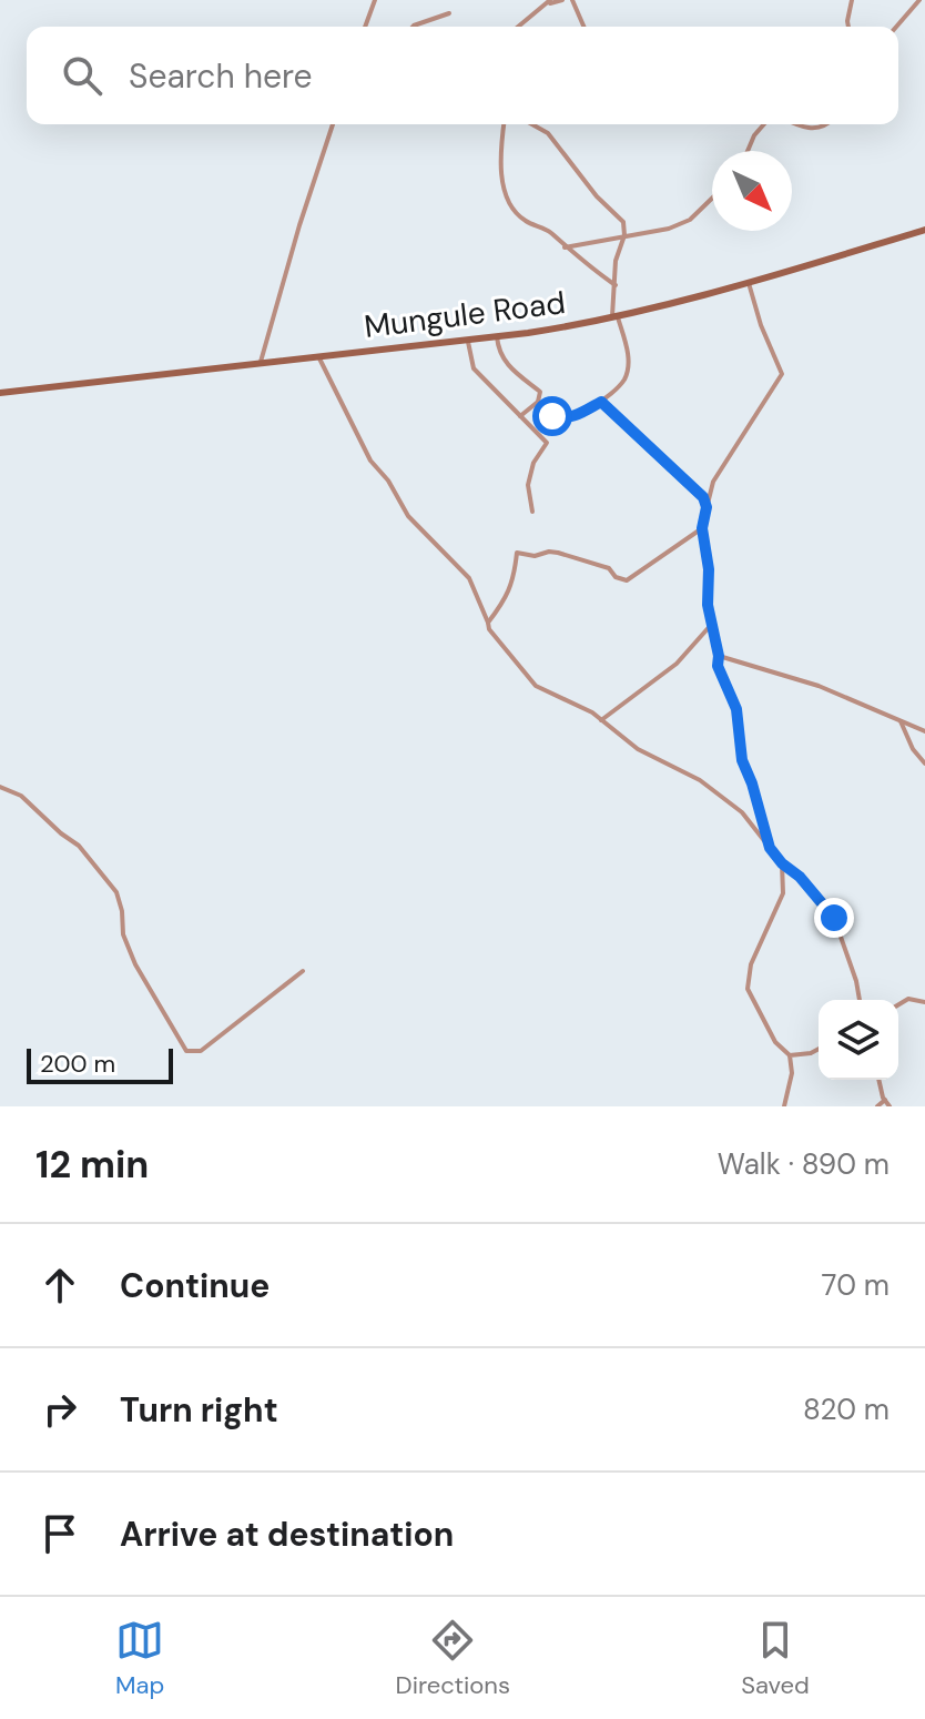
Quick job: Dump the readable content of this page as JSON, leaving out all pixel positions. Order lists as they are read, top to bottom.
{
  "streets": {
    "street": ["Mungule Road"]
  },
  "scale_bar": "200 m",
  "north": "bottom right",
  "page": {
    "search": "Search here",
    "scale": "200 m",
    "heading": ["12 min", "Walk · 890 m"],
    "list": [
      ["Continue", "70 m"],
      ["Turn right", "820 m"],
      "Arrive at destination"
    ],
    "nav": ["Map", "Directions", "Saved"]
  }
}
